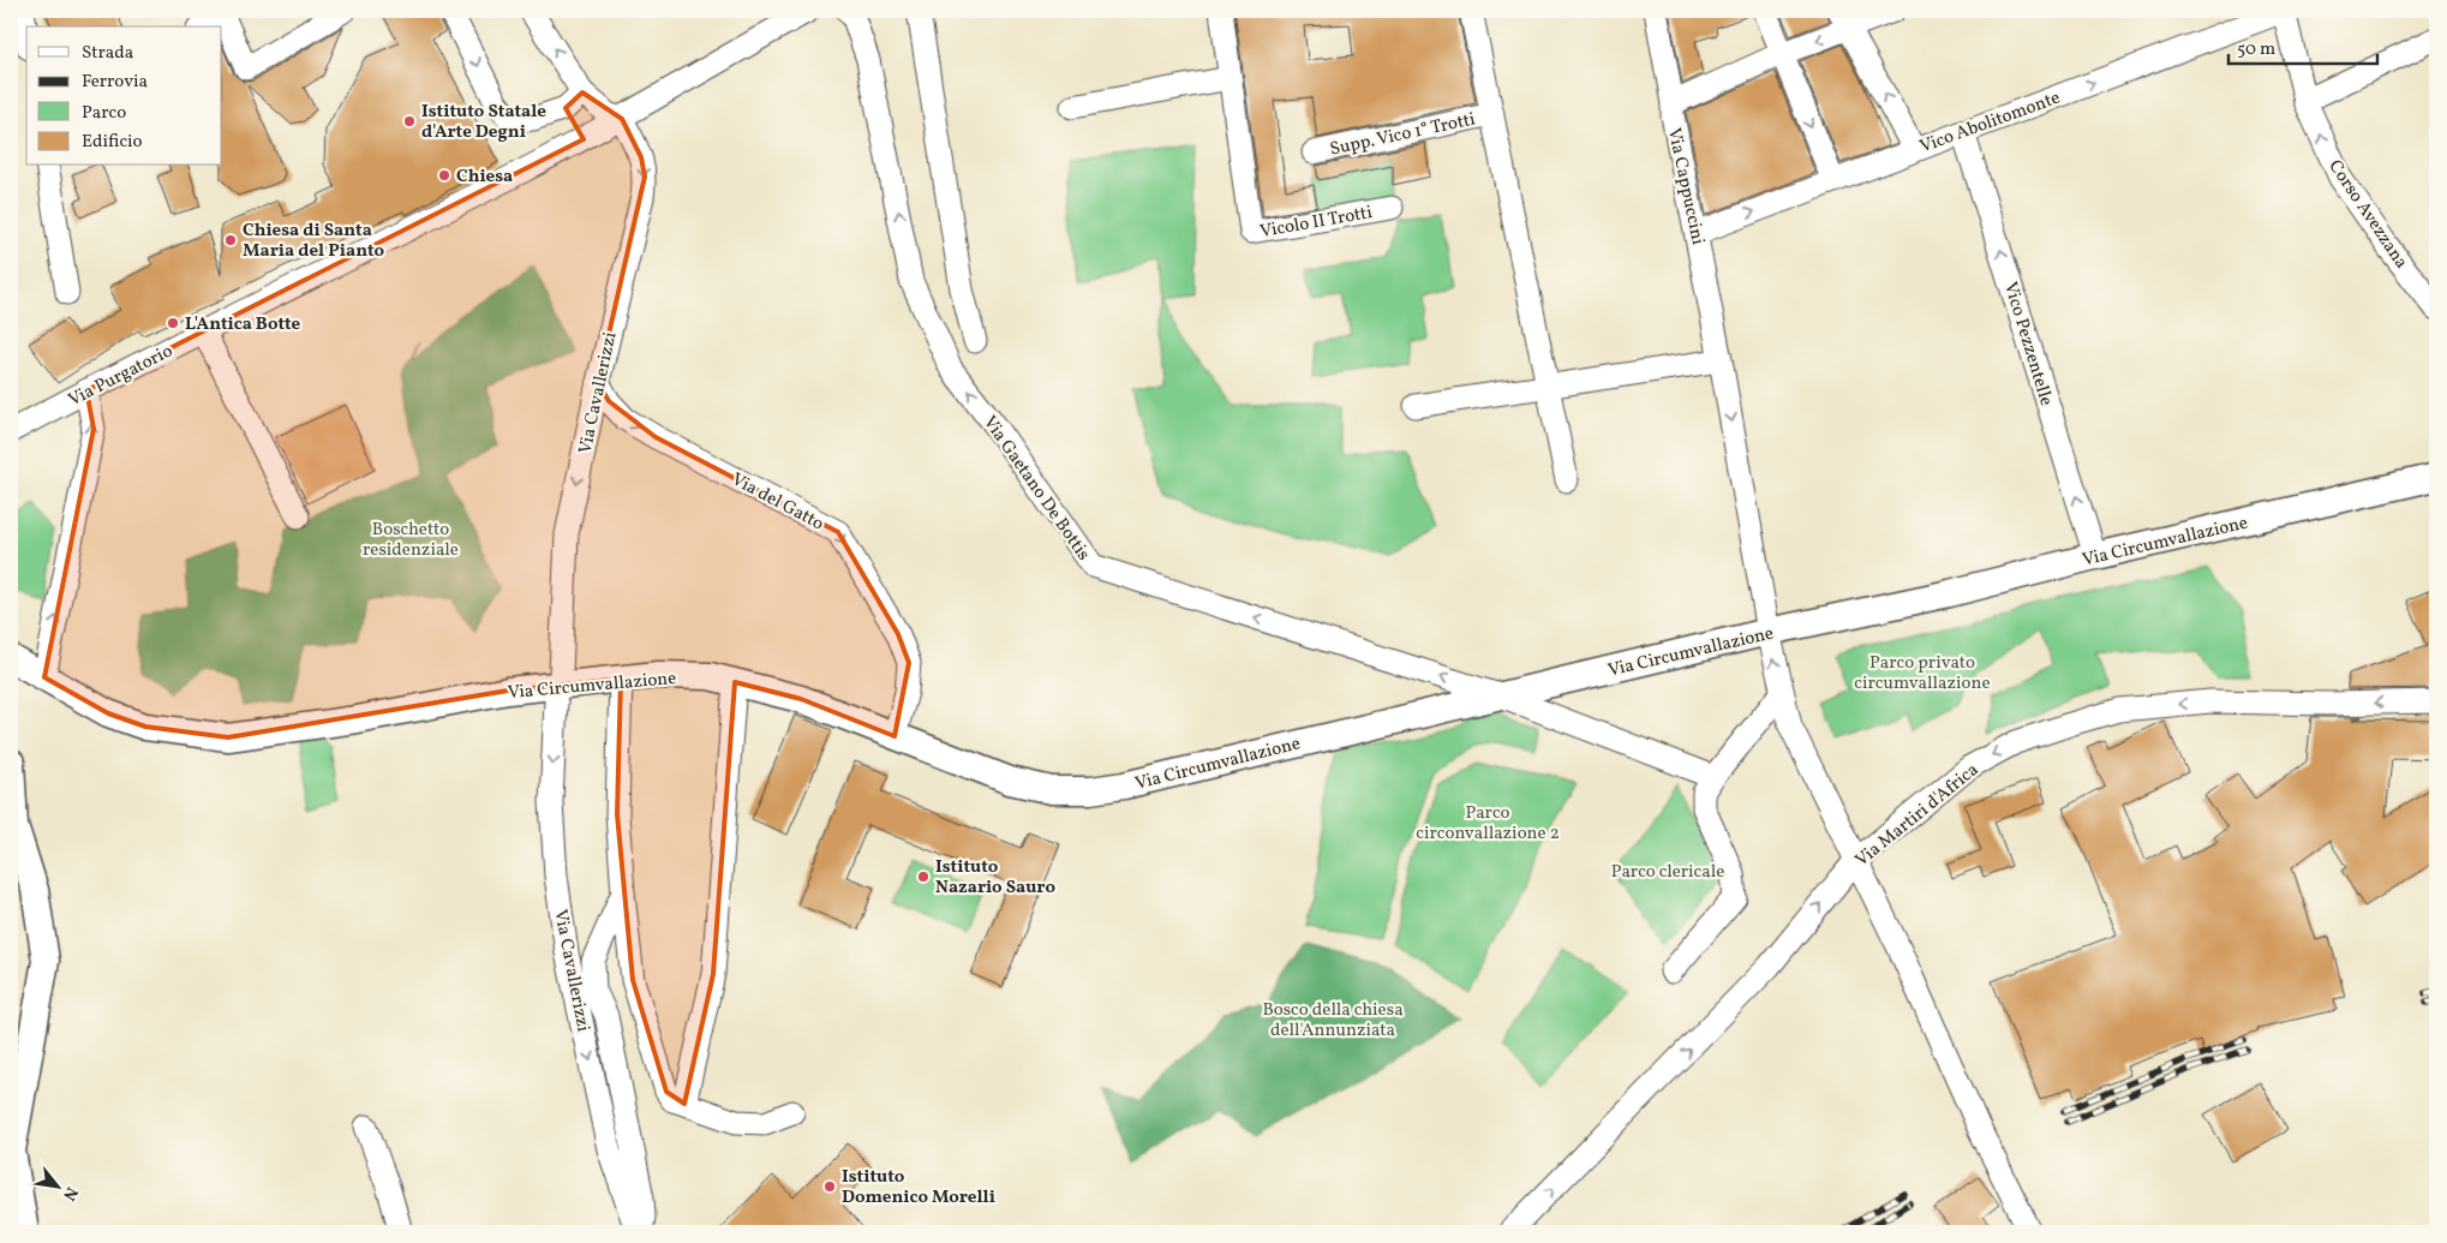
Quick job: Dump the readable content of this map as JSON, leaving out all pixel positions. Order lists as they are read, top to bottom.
{
  "streets": {
    "main road": ["Via Circumvallazione"],
    "street": [
      "Vico Abolitomonte",
      "Supp. Vico 1° Trotti",
      "Via Cappuccini",
      "Corso Avezzana",
      "Vicolo II Trotti",
      "Vico Pezzentelle",
      "Via Purgatorio",
      "Via Cavallerizzi",
      "Via Gaetano De Bottis",
      "Via del Gatto",
      "Via Martiri d'Africa"
    ]
  },
  "crossings": [
    ["Vico Abolitomonte", "Via Cappuccini"],
    ["Vico Abolitomonte", "Corso Avezzana"],
    ["Vico Abolitomonte", "Vico Pezzentelle"],
    ["Via Cappuccini", "Via Circumvallazione"],
    ["Via Cappuccini", "Via Martiri d'Africa"],
    ["Vico Pezzentelle", "Via Circumvallazione"],
    ["Via Purgatorio", "Via Cavallerizzi"],
    ["Via Cavallerizzi", "Via del Gatto"],
    ["Via Gaetano De Bottis", "Via Circumvallazione"],
    ["Via del Gatto", "Via Circumvallazione"]
  ],
  "one_way": [
    "Vico Abolitomonte",
    "Corso Avezzana",
    "Vico Pezzentelle",
    "Via Gaetano De Bottis",
    "Via del Gatto"
  ],
  "parks": [
    "Boschetto residenziale",
    "Parco privato circumvallazione",
    "Parco circonvallazione 2",
    "Parco clericale",
    "Bosco della chiesa dell'Annunziata"
  ],
  "places": [
    "Istituto Statale d'Arte Degni",
    "Chiesa",
    "Chiesa di Santa Maria del Pianto",
    "L'Antica Botte",
    "Istituto Nazario Sauro",
    "Istituto Domenico Morelli"
  ],
  "legend": [
    "Strada",
    "Ferrovia",
    "Parco",
    "Edificio"
  ],
  "scale_bar": "50 m",
  "north": "bottom right"
}
